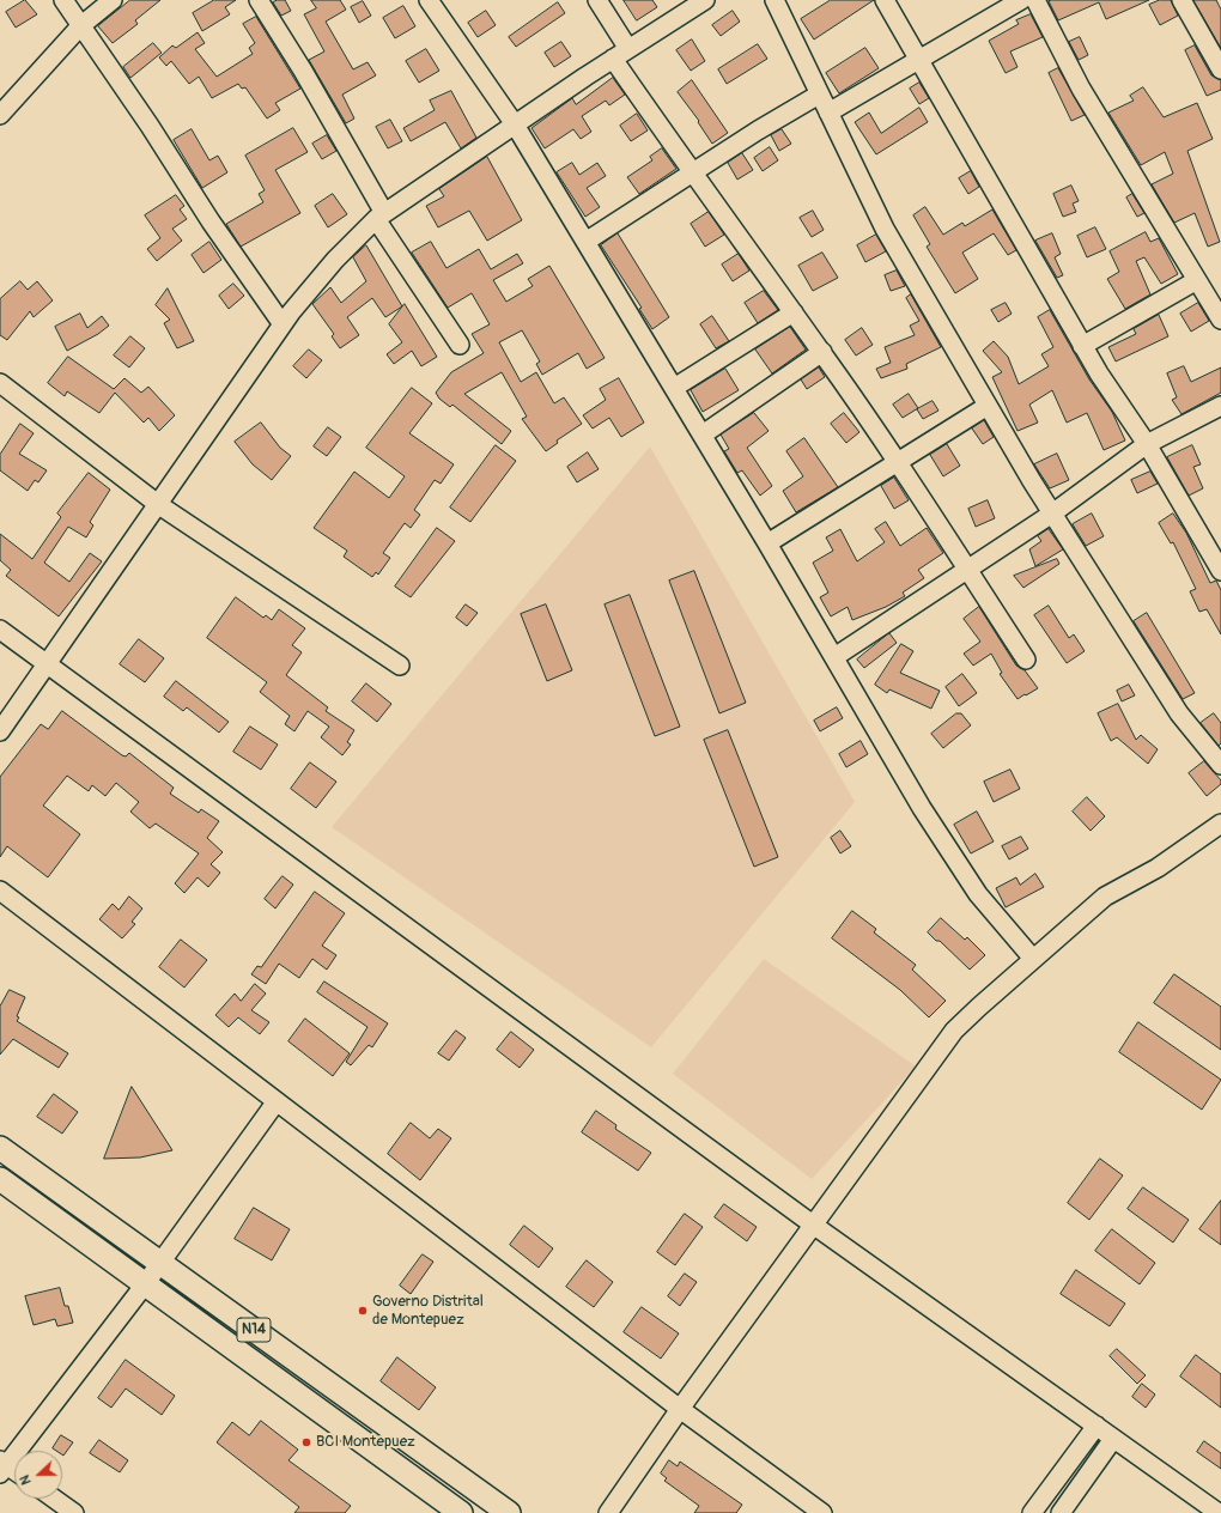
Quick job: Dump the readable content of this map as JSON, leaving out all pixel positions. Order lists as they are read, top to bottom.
{
  "streets": {
    "main road": ["N14"]
  },
  "places": ["Governo Distrital de Montepuez", "BCI Montepuez"],
  "north": "left"
}
